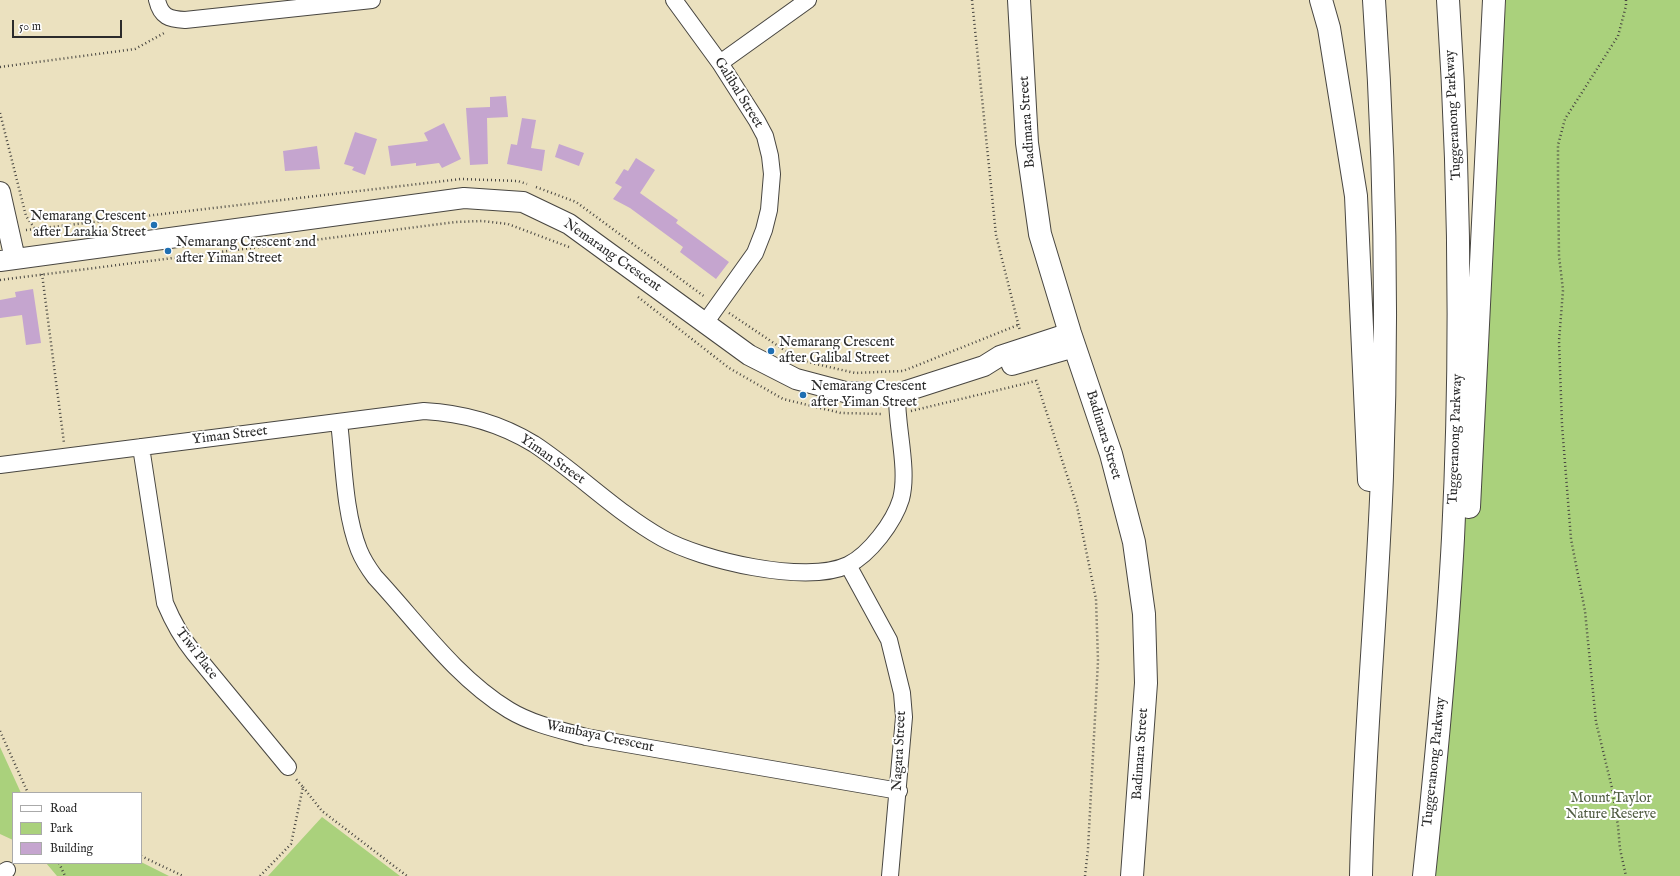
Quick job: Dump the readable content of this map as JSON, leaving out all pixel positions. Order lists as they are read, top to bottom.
{
  "streets": {
    "main road": ["Tuggeranong Parkway", "Badimara Street"],
    "street": [
      "Galibal Street",
      "Nemarang Crescent",
      "Yiman Street",
      "Tiwi Place",
      "Wambaya Crescent",
      "Nagara Street"
    ]
  },
  "crossings": [
    ["Galibal Street", "Nemarang Crescent"],
    ["Badimara Street", "Nemarang Crescent"],
    ["Nemarang Crescent", "Yiman Street"],
    ["Yiman Street", "Tiwi Place"],
    ["Yiman Street", "Wambaya Crescent"],
    ["Yiman Street", "Nagara Street"],
    ["Wambaya Crescent", "Nagara Street"]
  ],
  "parks": ["Mount Taylor Nature Reserve"],
  "places": [
    "Nemarang Crescent after Larakia Street",
    "Nemarang Crescent 2nd after Yiman Street",
    "Nemarang Crescent after Galibal Street",
    "Nemarang Crescent after Yiman Street"
  ],
  "legend": ["Road", "Park", "Building"],
  "scale_bar": "50 m"
}
